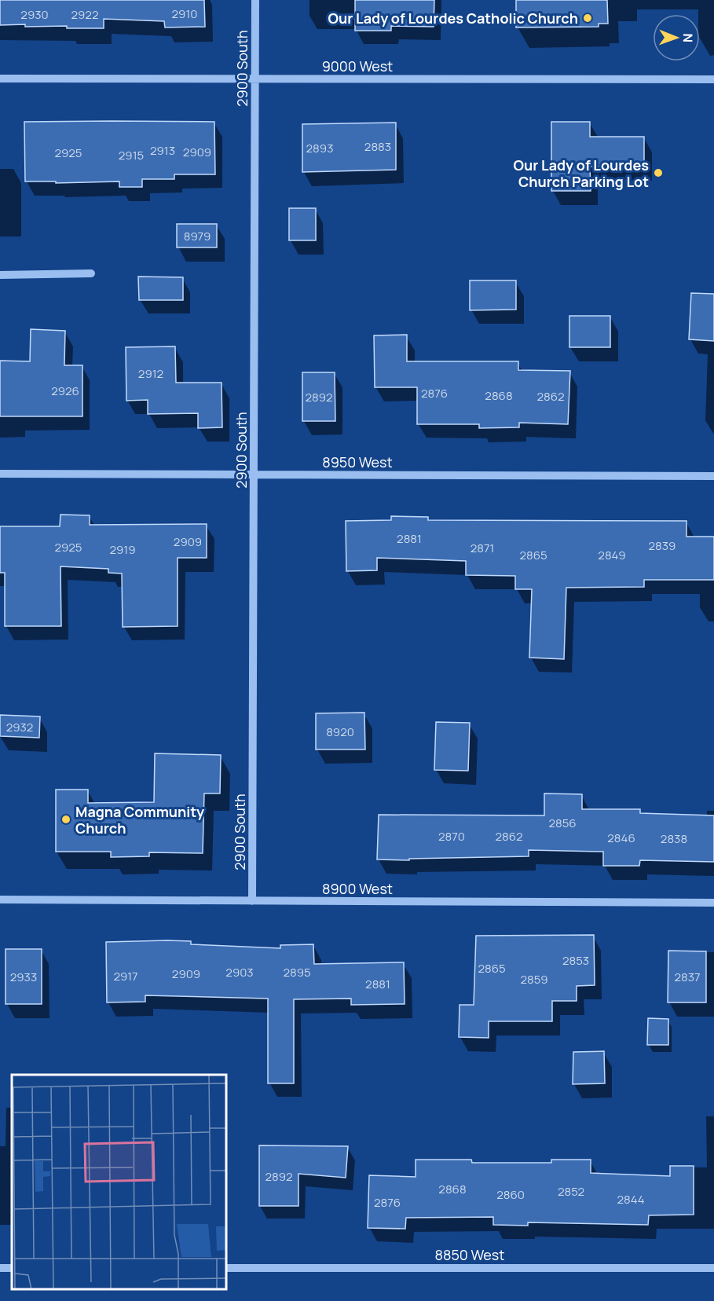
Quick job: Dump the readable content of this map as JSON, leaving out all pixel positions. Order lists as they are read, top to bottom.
{
  "streets": {
    "street": [
      "9000 West",
      "2900 South",
      "8950 West",
      "8900 West",
      "8850 West"
    ]
  },
  "crossings": [
    ["9000 West", "2900 South"],
    ["2900 South", "8950 West"],
    ["2900 South", "8900 West"]
  ],
  "places": ["Our Lady of Lourdes Catholic Church", "Our Lady of Lourdes Church Parking Lot", "Magna Community Church"],
  "house_numbers": [
    "2910",
    "2930",
    "2922",
    "2883",
    "2893",
    "2913",
    "2909",
    "2925",
    "2915",
    "8979",
    "2912",
    "2926",
    "2876",
    "2868",
    "2862",
    "2892",
    "2881",
    "2909",
    "2839",
    "2925",
    "2871",
    "2919",
    "2865",
    "2849",
    "2932",
    "8920",
    "2856",
    "2870",
    "2862",
    "2846",
    "2838",
    "2853",
    "2865",
    "2903",
    "2895",
    "2909",
    "2917",
    "2933",
    "2837",
    "2859",
    "2881",
    "2892",
    "2868",
    "2852",
    "2860",
    "2844",
    "2876"
  ],
  "north": "right"
}
